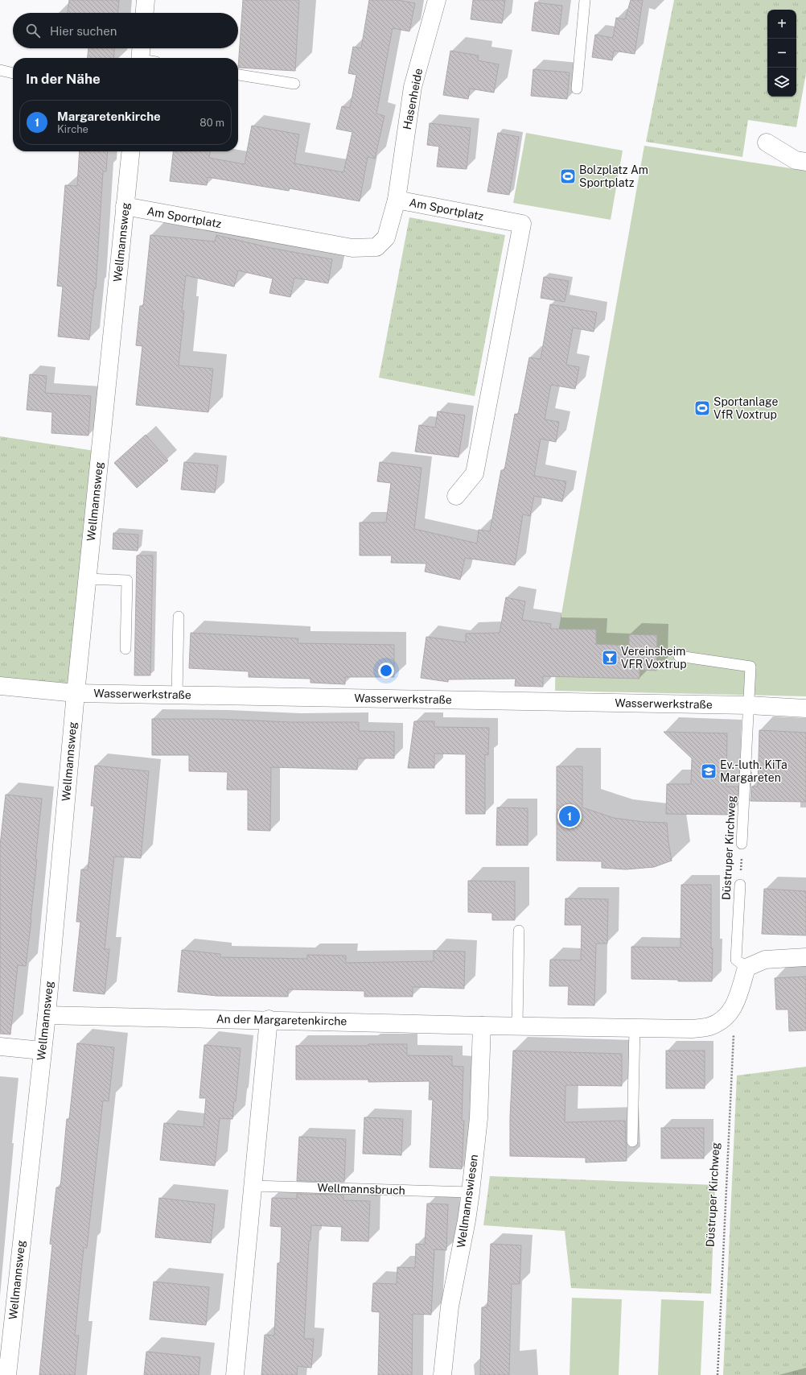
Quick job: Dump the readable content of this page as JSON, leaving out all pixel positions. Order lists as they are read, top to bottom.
{
  "streets": {
    "street": [
      "Hasenheide",
      "Am Sportplatz",
      "Wellmannsweg",
      "Wasserwerkstraße",
      "An der Margaretenkirche",
      "Wellmannswiesen"
    ],
    "lane": ["Düstruper Kirchweg", "Wellmannsbruch"]
  },
  "crossings": [
    ["Hasenheide", "Am Sportplatz"],
    ["Am Sportplatz", "Wellmannsweg"],
    ["Wellmannsweg", "Wasserwerkstraße"],
    ["Wellmannsweg", "An der Margaretenkirche"],
    ["Wasserwerkstraße", "Düstruper Kirchweg"],
    ["Düstruper Kirchweg", "An der Margaretenkirche"],
    ["An der Margaretenkirche", "Wellmannswiesen"],
    ["Wellmannsbruch", "Wellmannswiesen"]
  ],
  "places": {
    "sports": ["Bolzplatz Am Sportplatz", "Sportanlage VfR Voxtrup"],
    "bar": ["Vereinsheim VFR Voxtrup"],
    "school or university": ["Ev.-luth. KiTa Margareten"]
  },
  "page": {
    "map_buttons": ["+", "−"],
    "search": "Hier suchen",
    "heading": "In der Nähe",
    "list": [
      {
        "mark": "1",
        "name": "Margaretenkirche",
        "note": "Kirche",
        "value": "80 m"
      }
    ],
    "pins": "1"
  }
}
